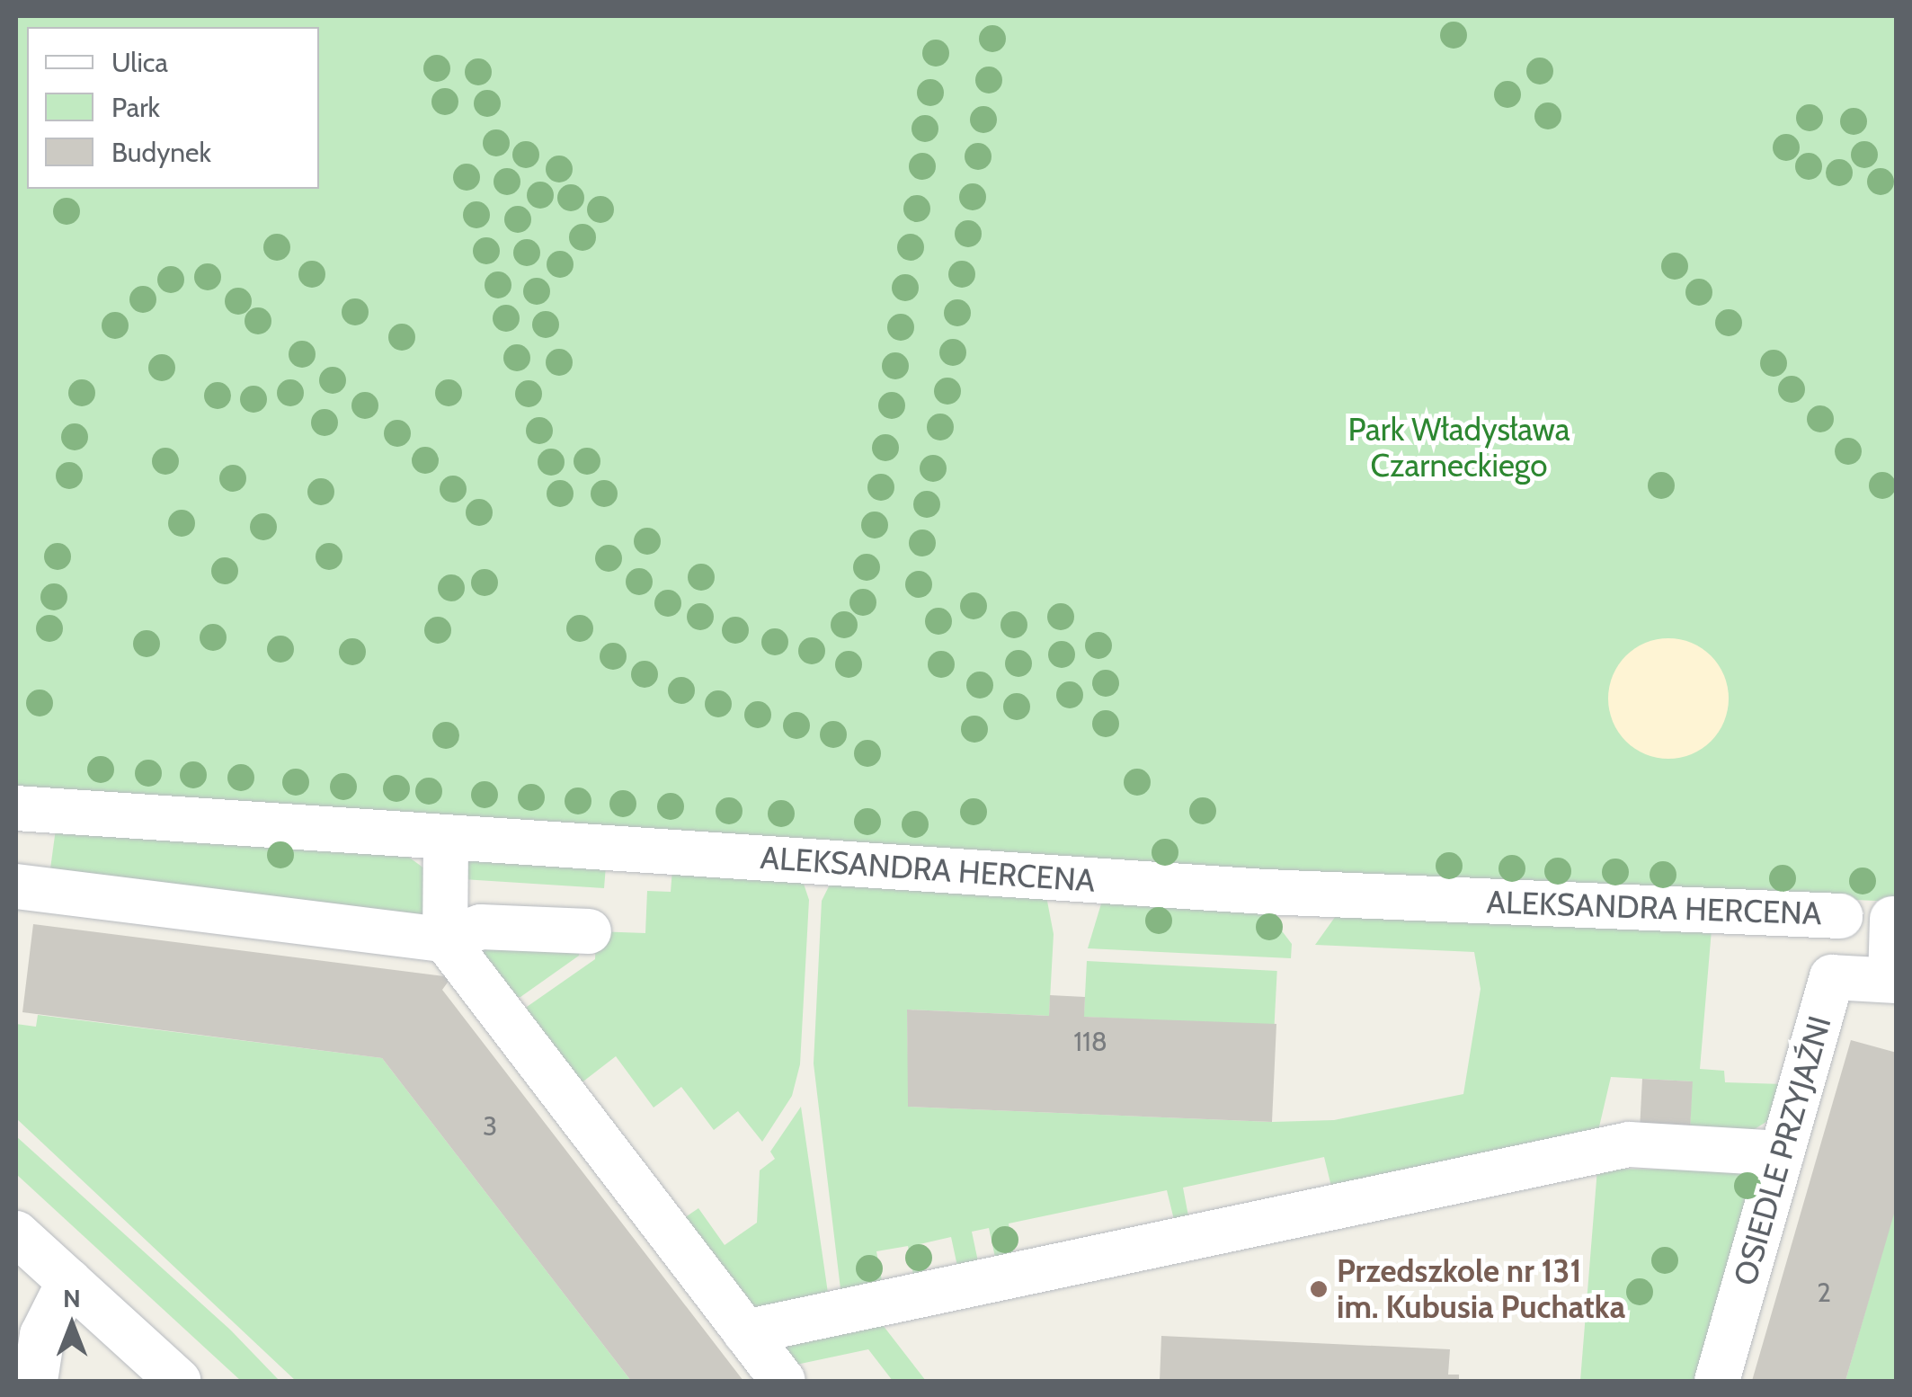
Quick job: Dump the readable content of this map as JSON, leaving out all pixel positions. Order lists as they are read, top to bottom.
{
  "streets": {
    "street": ["ALEKSANDRA HERCENA", "OSIEDLE PRZYJAŹNI"]
  },
  "parks": ["Park Władysława Czarneckiego"],
  "places": ["Przedszkole nr 131 im. Kubusia Puchatka"],
  "house_numbers": ["118", "3", "2"],
  "legend": ["Ulica", "Park", "Budynek"],
  "north": "top"
}
